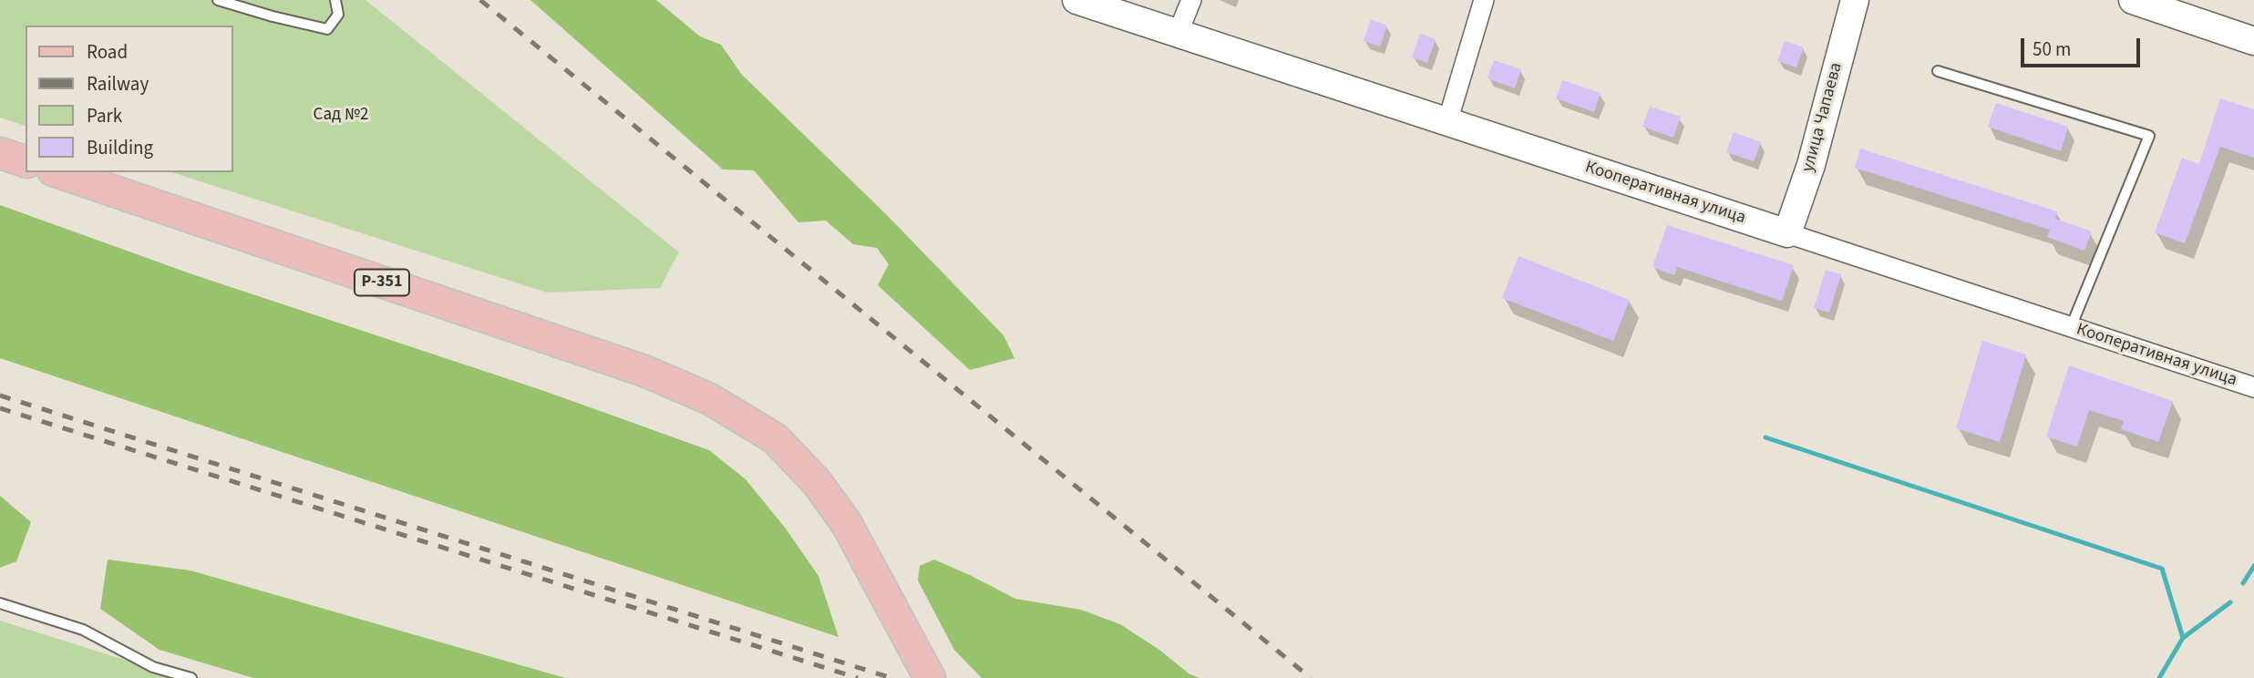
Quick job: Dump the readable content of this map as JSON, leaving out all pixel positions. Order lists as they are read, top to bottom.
{
  "streets": {
    "main road": ["улица Чапаева", "Кооперативная улица", "Р-351"]
  },
  "crossings": [
    ["улица Чапаева", "Кооперативная улица"]
  ],
  "parks": ["Сад №2"],
  "legend": [
    "Road",
    "Railway",
    "Park",
    "Building"
  ],
  "scale_bar": "50 m"
}
